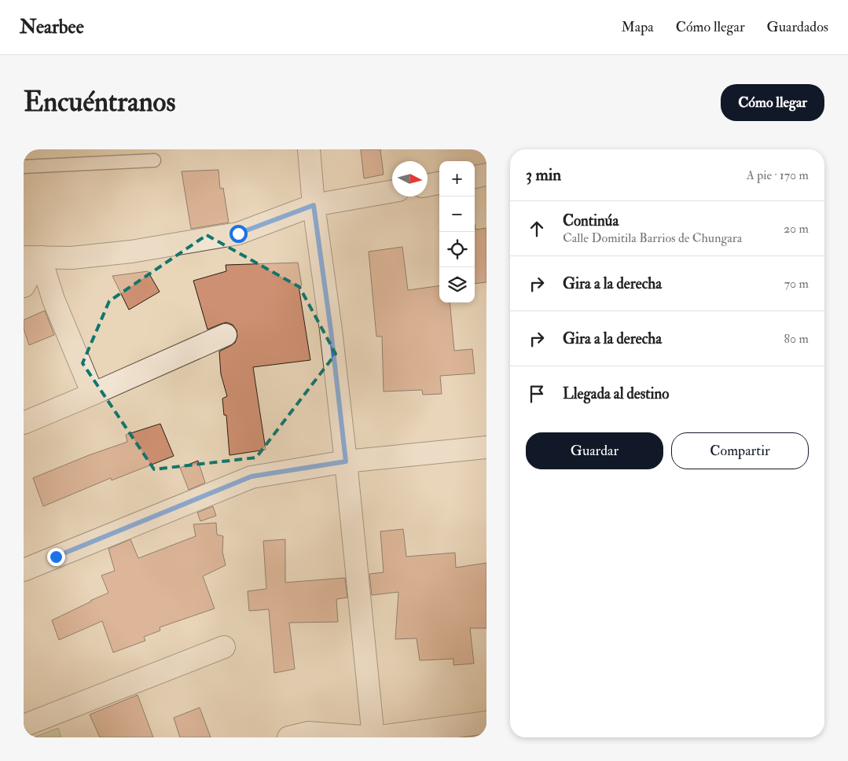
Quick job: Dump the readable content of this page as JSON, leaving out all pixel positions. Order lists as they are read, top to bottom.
{
  "north": "right",
  "page": {
    "header": "Nearbee",
    "nav": ["Mapa", "Cómo llegar", "Guardados"],
    "buttons": [
      "Cómo llegar",
      ["Guardar", "Compartir"]
    ],
    "title": "Encuéntranos",
    "heading": ["3 min", "A pie · 170 m"],
    "map_buttons": ["+", "−"],
    "list": [
      ["Continúa", "Calle Domitila Barrios de Chungara", "20 m"],
      ["Gira a la derecha", "70 m"],
      ["Gira a la derecha", "80 m"],
      "Llegada al destino"
    ]
  }
}
